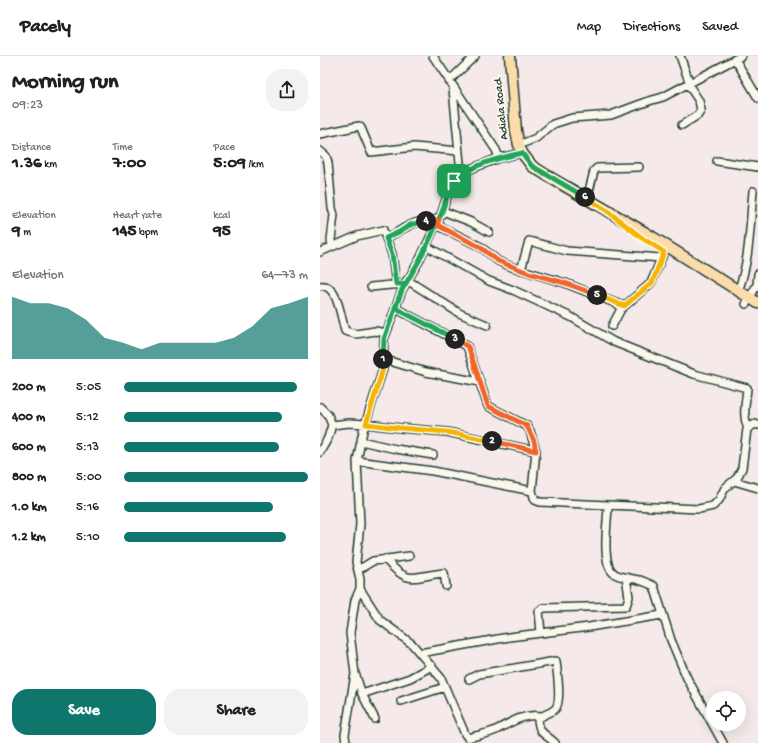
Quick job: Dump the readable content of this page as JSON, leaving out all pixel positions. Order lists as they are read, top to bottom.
{
  "streets": {
    "main road": ["Adiala Road"]
  },
  "page": {
    "header": "Pacely",
    "nav": ["Map", "Directions", "Saved"],
    "heading": ["Morning run", "09:23"],
    "stats": [
      ["Distance", "1.36 km"],
      ["Time", "7:00"],
      ["Pace", "5:09 /km"],
      ["Elevation", "9 m"],
      ["Heart rate", "145 bpm"],
      ["kcal", "95"]
    ],
    "pins": [
      "6",
      "4",
      "5",
      "3",
      "1",
      "2"
    ],
    "chart": ["Elevation", "64–73 m"],
    "list": [
      {
        "name": "200 m",
        "note": "5:05"
      },
      {
        "name": "400 m",
        "note": "5:12"
      },
      {
        "name": "600 m",
        "note": "5:13"
      },
      {
        "name": "800 m",
        "note": "5:00"
      },
      {
        "name": "1.0 km",
        "note": "5:16"
      },
      {
        "name": "1.2 km",
        "note": "5:10"
      }
    ],
    "buttons": ["Save", "Share"]
  }
}
